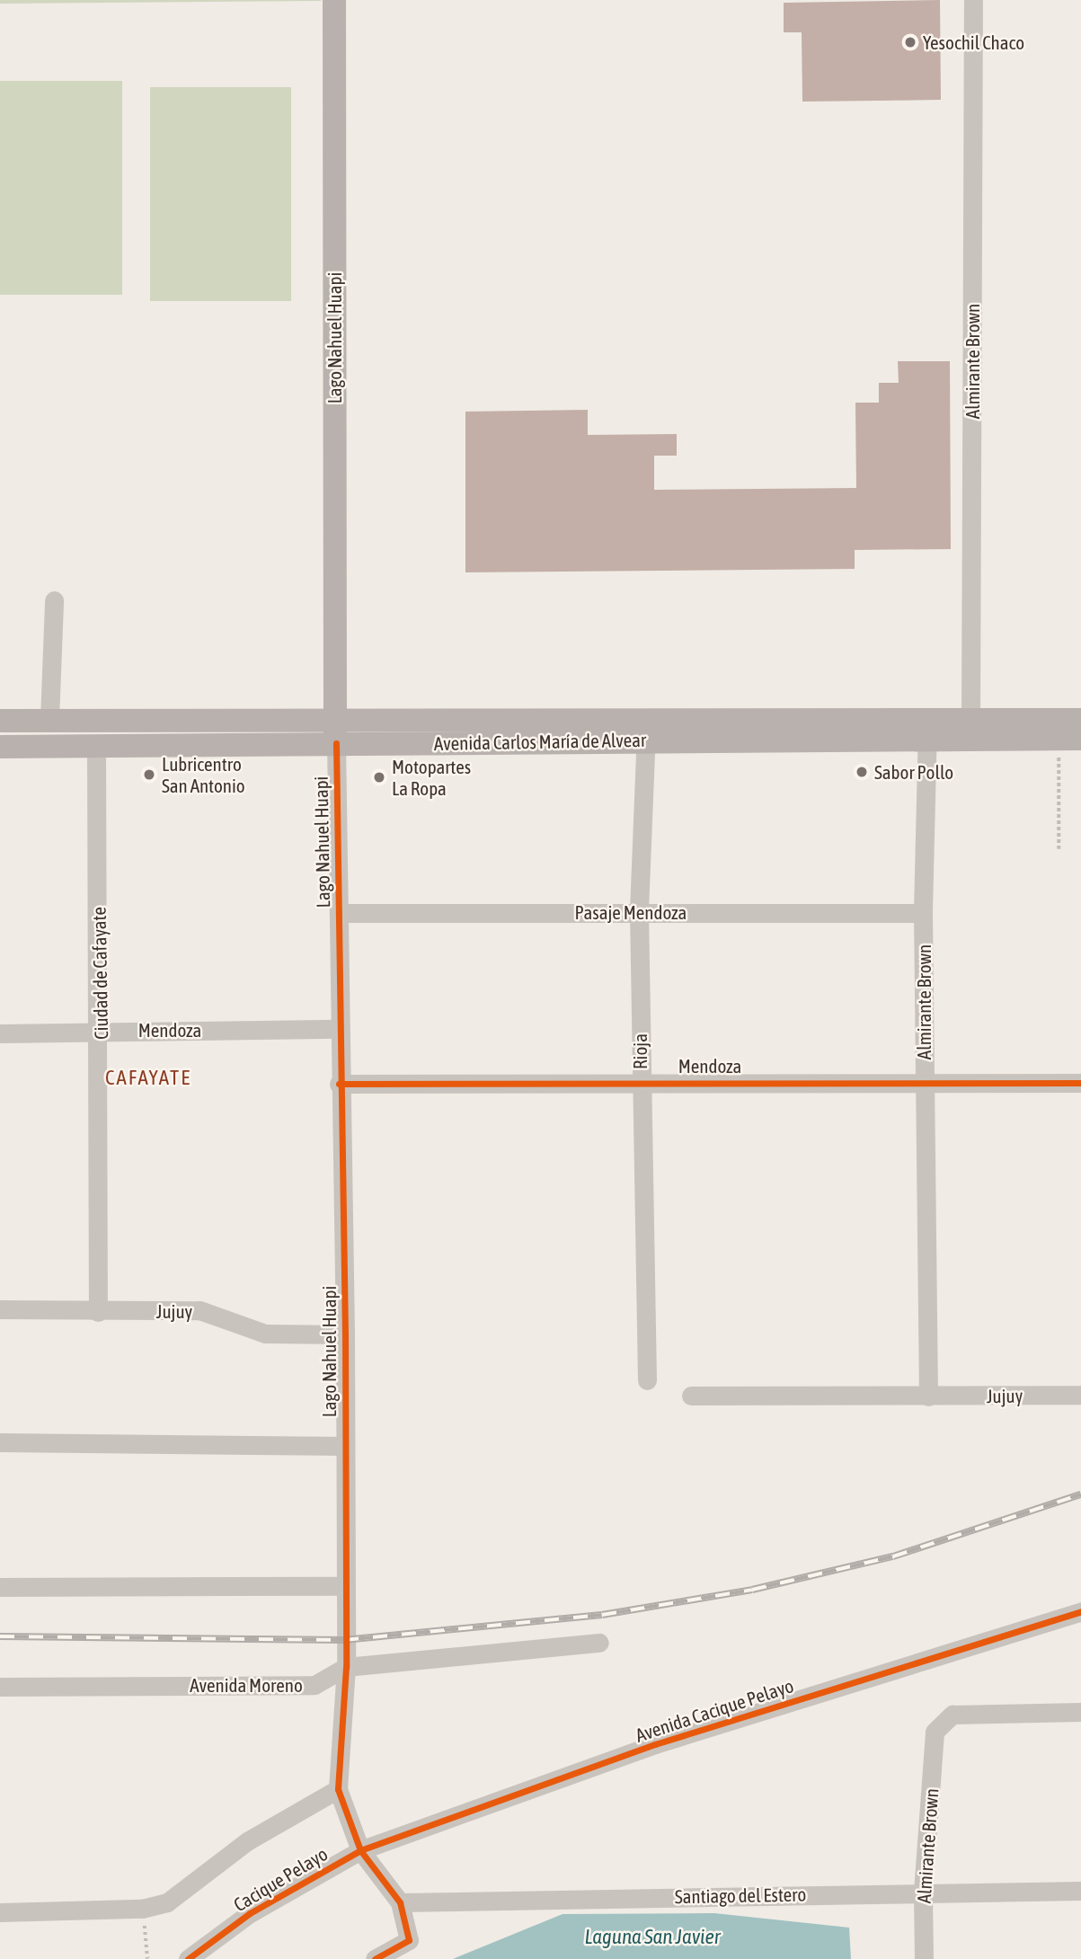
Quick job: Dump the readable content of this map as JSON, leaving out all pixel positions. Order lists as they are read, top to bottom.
{
  "streets": {
    "main road": ["Lago Nahuel Huapi", "Avenida Carlos María de Alvear"],
    "street": [
      "Almirante Brown",
      "Pasaje Mendoza",
      "Ciudad de Cafayate",
      "Mendoza",
      "Rioja",
      "Jujuy",
      "Avenida Moreno",
      "Avenida Cacique Pelayo",
      "Cacique Pelayo",
      "Santiago del Estero"
    ]
  },
  "crossings": [
    ["Lago Nahuel Huapi", "Avenida Carlos María de Alvear"],
    ["Lago Nahuel Huapi", "Pasaje Mendoza"],
    ["Lago Nahuel Huapi", "Mendoza"],
    ["Lago Nahuel Huapi", "Jujuy"],
    ["Lago Nahuel Huapi", "Avenida Moreno"],
    ["Lago Nahuel Huapi", "Avenida Cacique Pelayo"],
    ["Lago Nahuel Huapi", "Cacique Pelayo"],
    ["Lago Nahuel Huapi", "Santiago del Estero"],
    ["Almirante Brown", "Avenida Carlos María de Alvear"],
    ["Almirante Brown", "Pasaje Mendoza"],
    ["Almirante Brown", "Mendoza"],
    ["Almirante Brown", "Jujuy"],
    ["Almirante Brown", "Santiago del Estero"],
    ["Avenida Carlos María de Alvear", "Ciudad de Cafayate"],
    ["Avenida Carlos María de Alvear", "Rioja"],
    ["Pasaje Mendoza", "Rioja"],
    ["Ciudad de Cafayate", "Mendoza"],
    ["Ciudad de Cafayate", "Jujuy"],
    ["Mendoza", "Rioja"],
    ["Avenida Cacique Pelayo", "Cacique Pelayo"]
  ],
  "districts": ["CAFAYATE"],
  "water": ["Laguna San Javier"],
  "places": [
    "Yesochil Chaco",
    "Sabor Pollo",
    "Lubricentro San Antonio",
    "Motopartes La Ropa"
  ]
}
